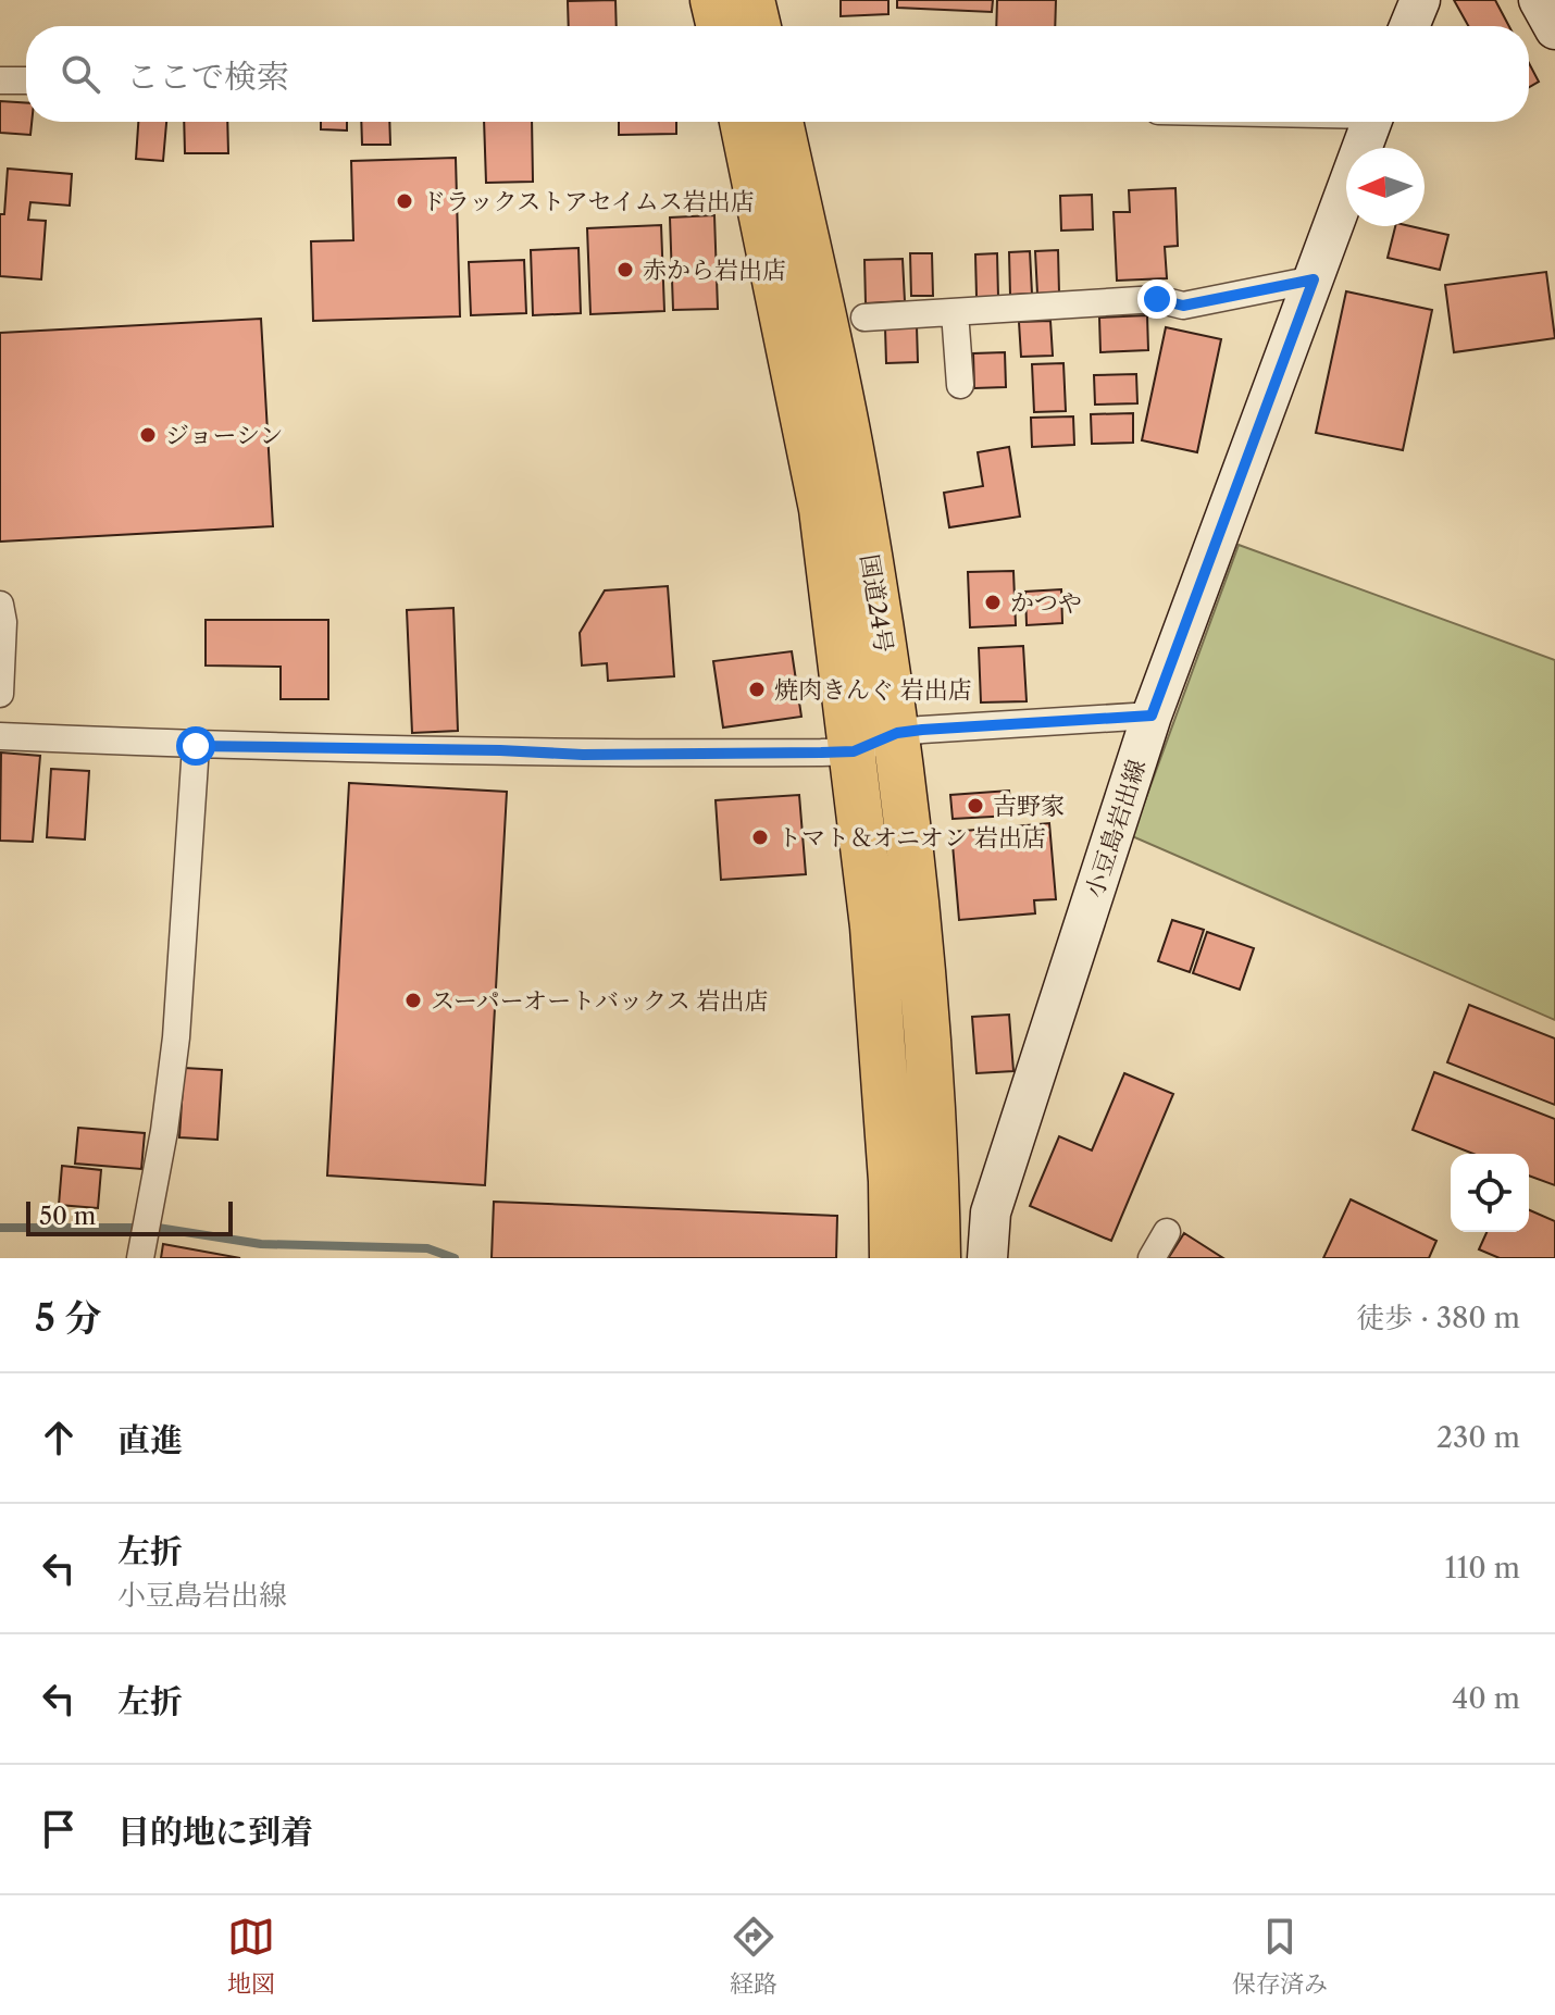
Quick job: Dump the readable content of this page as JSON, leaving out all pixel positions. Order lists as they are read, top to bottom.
{
  "streets": {
    "highway": ["国道24号"],
    "main road": ["小豆島岩出線"]
  },
  "places": [
    "ドラックストアセイムス岩出店",
    "赤から岩出店",
    "ジョーシン",
    "かつや",
    "焼肉きんぐ 岩出店",
    "吉野家",
    "トマト＆オニオン 岩出店",
    "スーパーオートバックス 岩出店"
  ],
  "scale_bar": "50 m",
  "north": "left",
  "page": {
    "search": "ここで検索",
    "scale": "50 m",
    "heading": ["5 分", "徒歩 · 380 m"],
    "list": [
      ["直進", "230 m"],
      ["左折", "小豆島岩出線", "110 m"],
      ["左折", "40 m"],
      "目的地に到着"
    ],
    "nav": ["地図", "経路", "保存済み"]
  }
}
